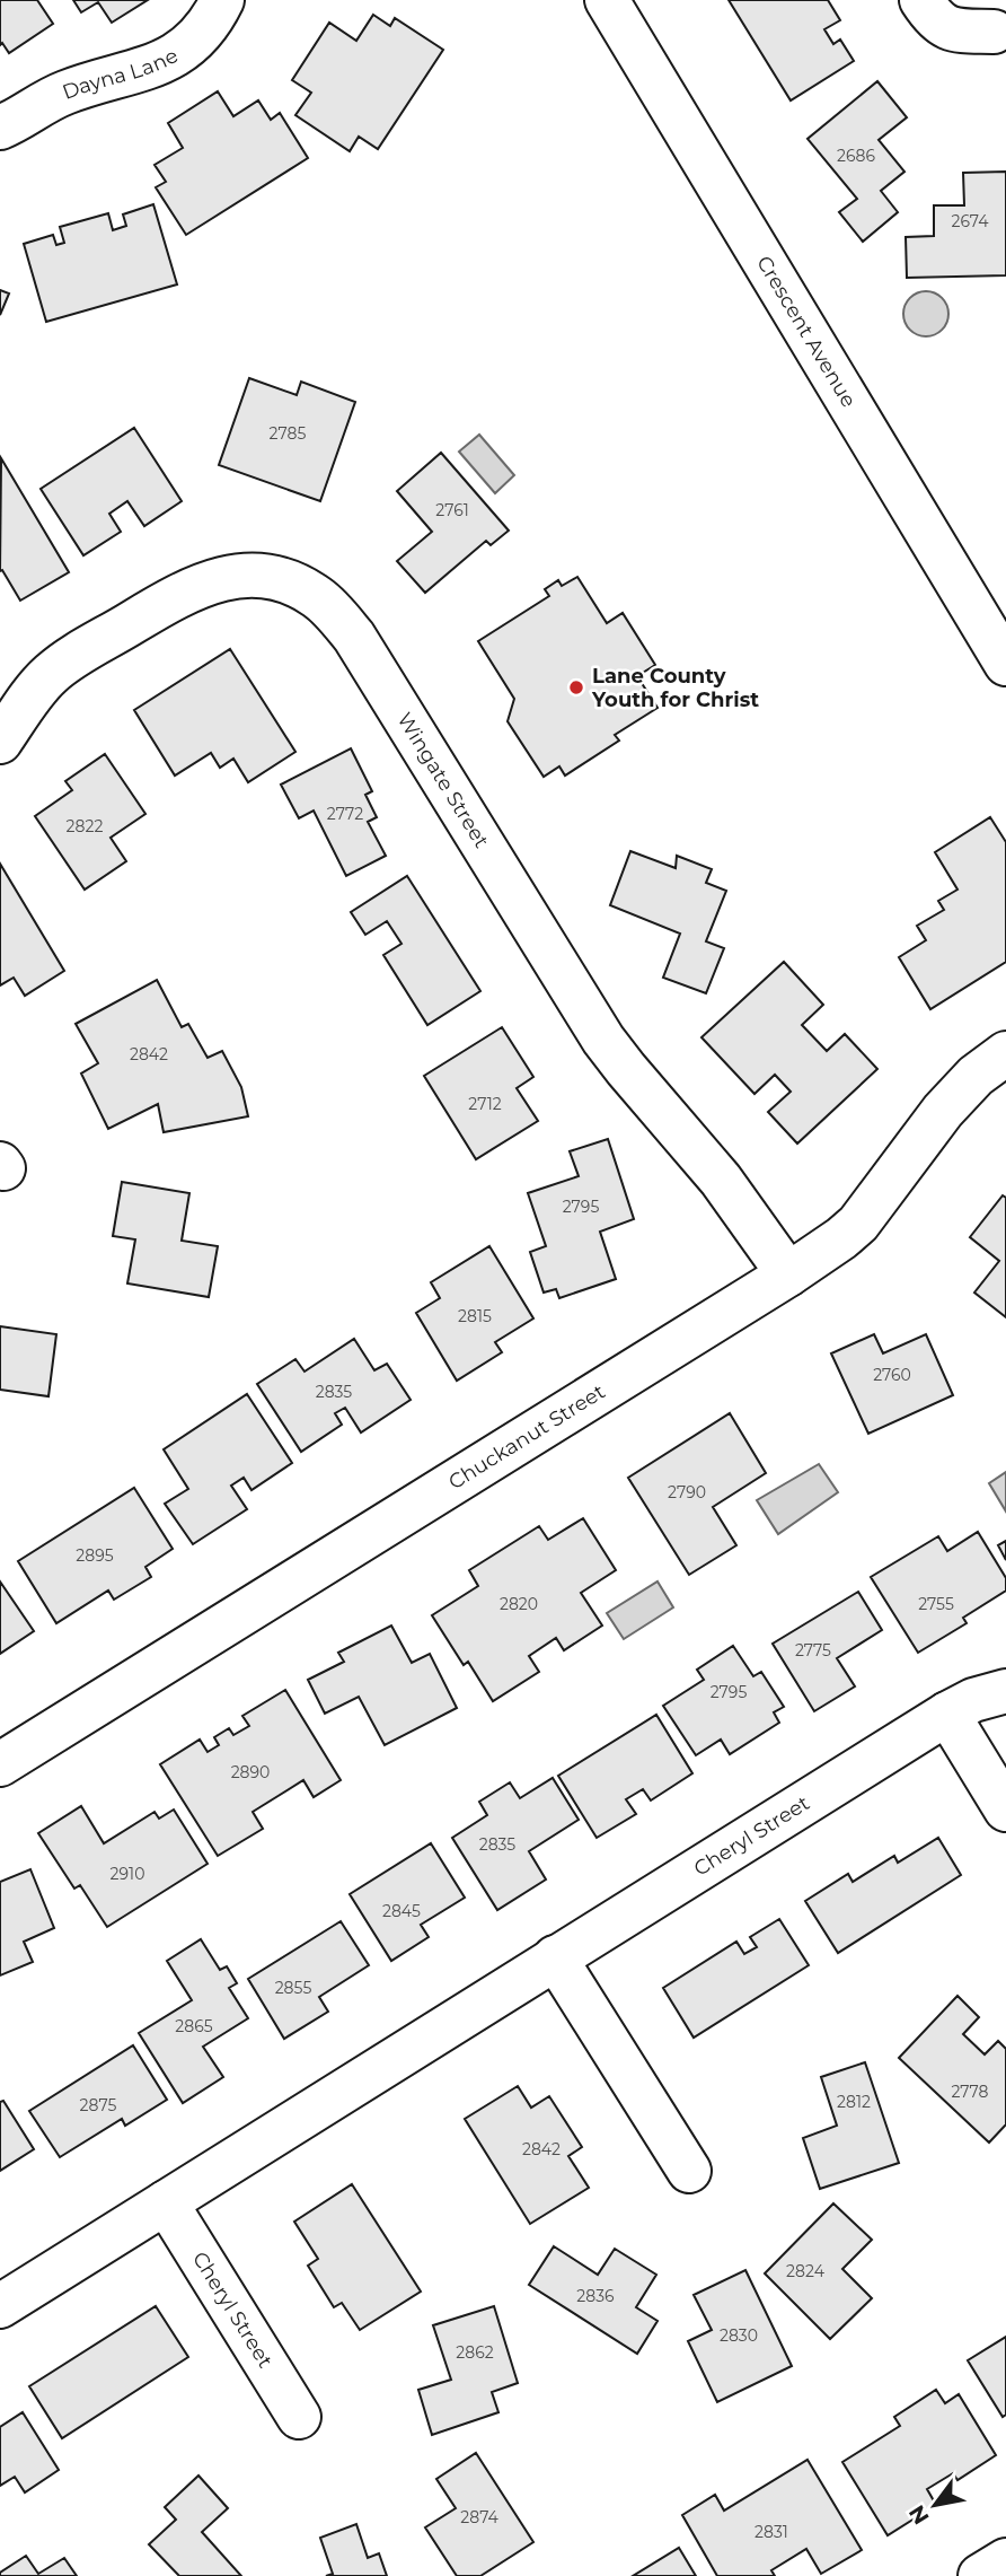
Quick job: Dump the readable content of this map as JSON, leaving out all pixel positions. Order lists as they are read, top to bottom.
{
  "streets": {
    "street": [
      "Dayna Lane",
      "Crescent Avenue",
      "Wingate Street",
      "Chuckanut Street",
      "Cheryl Street"
    ]
  },
  "crossings": [
    ["Wingate Street", "Chuckanut Street"]
  ],
  "places": ["Lane County Youth for Christ"],
  "house_numbers": [
    "2686",
    "2674",
    "2785",
    "2761",
    "2772",
    "2822",
    "2842",
    "2712",
    "2795",
    "2815",
    "2760",
    "2835",
    "2790",
    "2895",
    "2820",
    "2755",
    "2775",
    "2795",
    "2890",
    "2835",
    "2910",
    "2845",
    "2855",
    "2865",
    "2778",
    "2812",
    "2875",
    "2842",
    "2824",
    "2836",
    "2830",
    "2862",
    "2874",
    "2831"
  ],
  "north": "bottom left"
}
